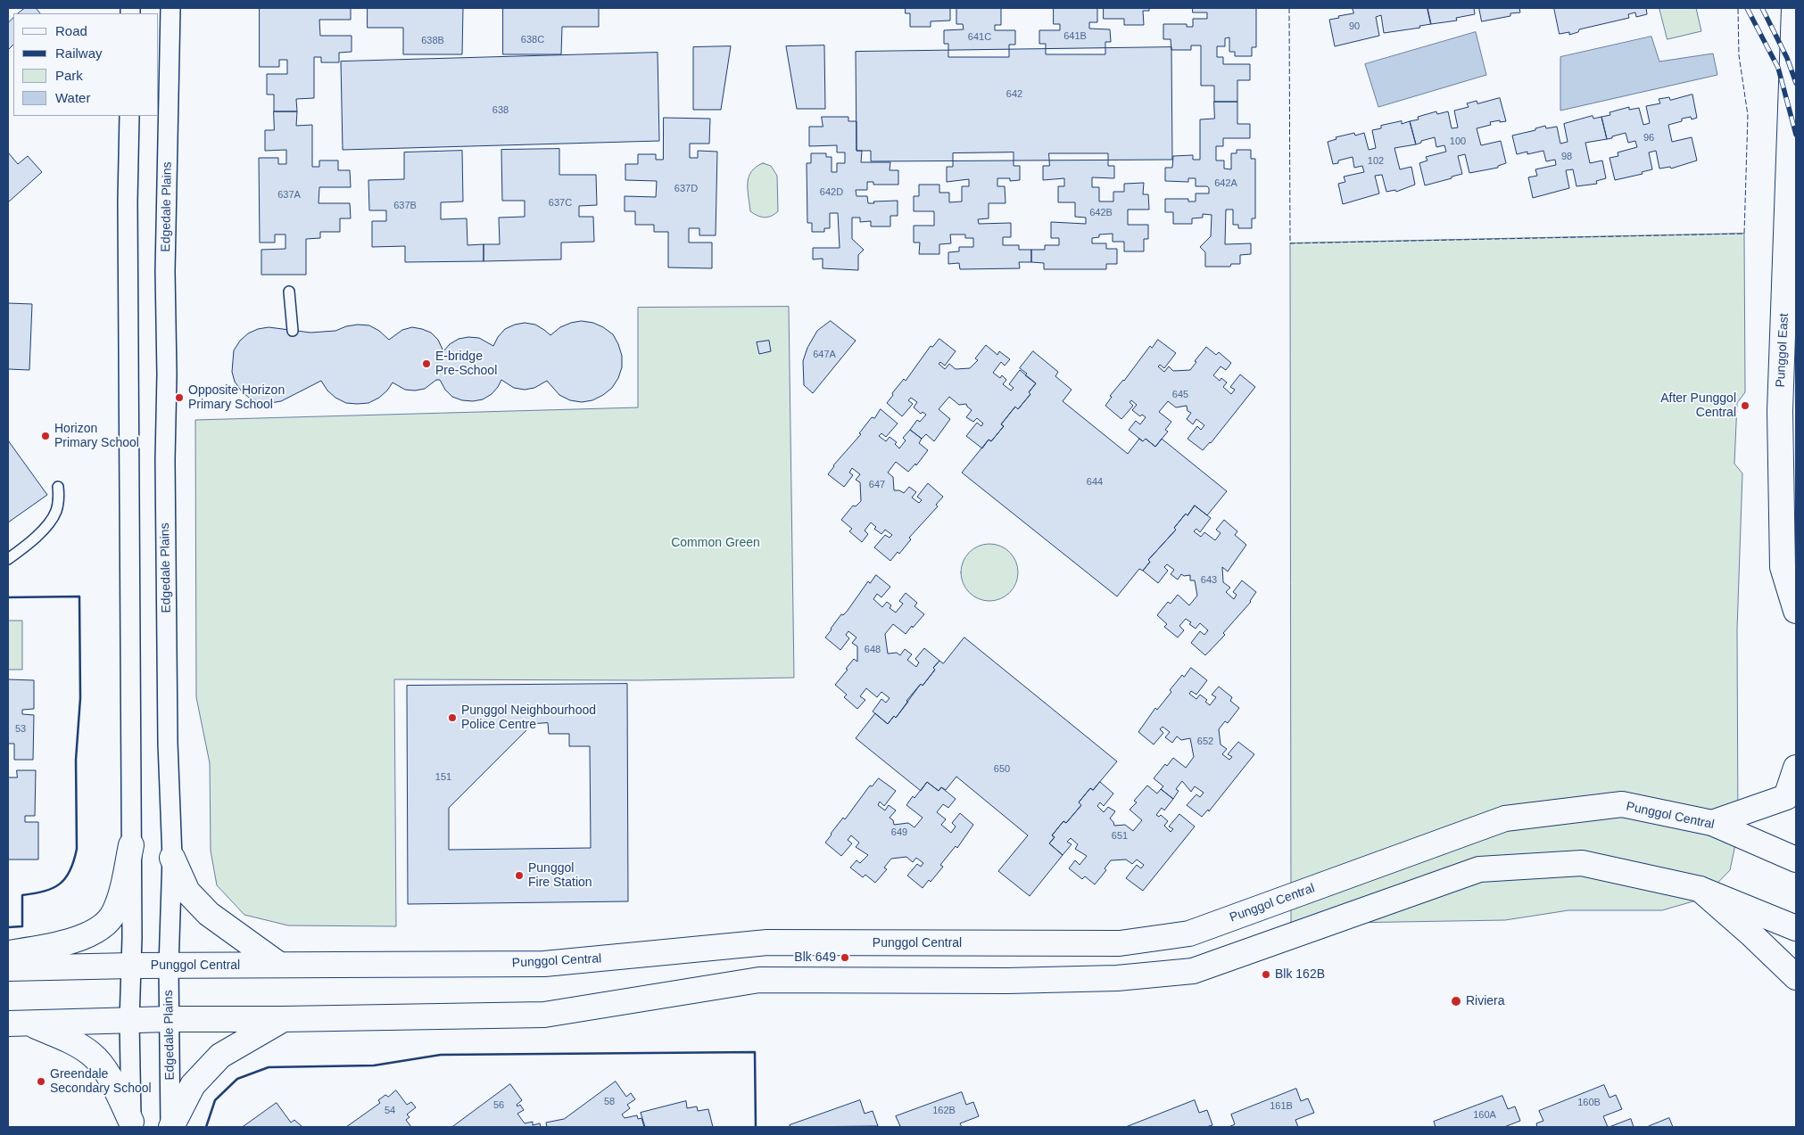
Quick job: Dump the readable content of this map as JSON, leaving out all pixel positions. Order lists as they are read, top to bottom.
{
  "streets": {
    "main road": ["Punggol East", "Punggol Central"],
    "street": ["Edgedale Plains"]
  },
  "crossings": [
    ["Edgedale Plains", "Punggol Central"]
  ],
  "parks": ["Common Green"],
  "places": [
    "E-bridge Pre-School",
    "Opposite Horizon Primary School",
    "After Punggol Central",
    "Horizon Primary School",
    "Punggol Neighbourhood Police Centre",
    "Punggol Fire Station",
    "Blk 649",
    "Blk 162B",
    "Riviera",
    "Greendale Secondary School"
  ],
  "house_numbers": [
    "90",
    "641B",
    "641C",
    "638C",
    "638B",
    "642",
    "638",
    "96",
    "100",
    "98",
    "102",
    "642A",
    "637D",
    "642D",
    "637A",
    "637C",
    "637B",
    "642B",
    "647A",
    "645",
    "644",
    "647",
    "643",
    "648",
    "53",
    "652",
    "650",
    "151",
    "649",
    "651",
    "58",
    "160B",
    "56",
    "161B",
    "54",
    "162B",
    "160A"
  ],
  "legend": [
    "Road",
    "Railway",
    "Park",
    "Water"
  ]
}
